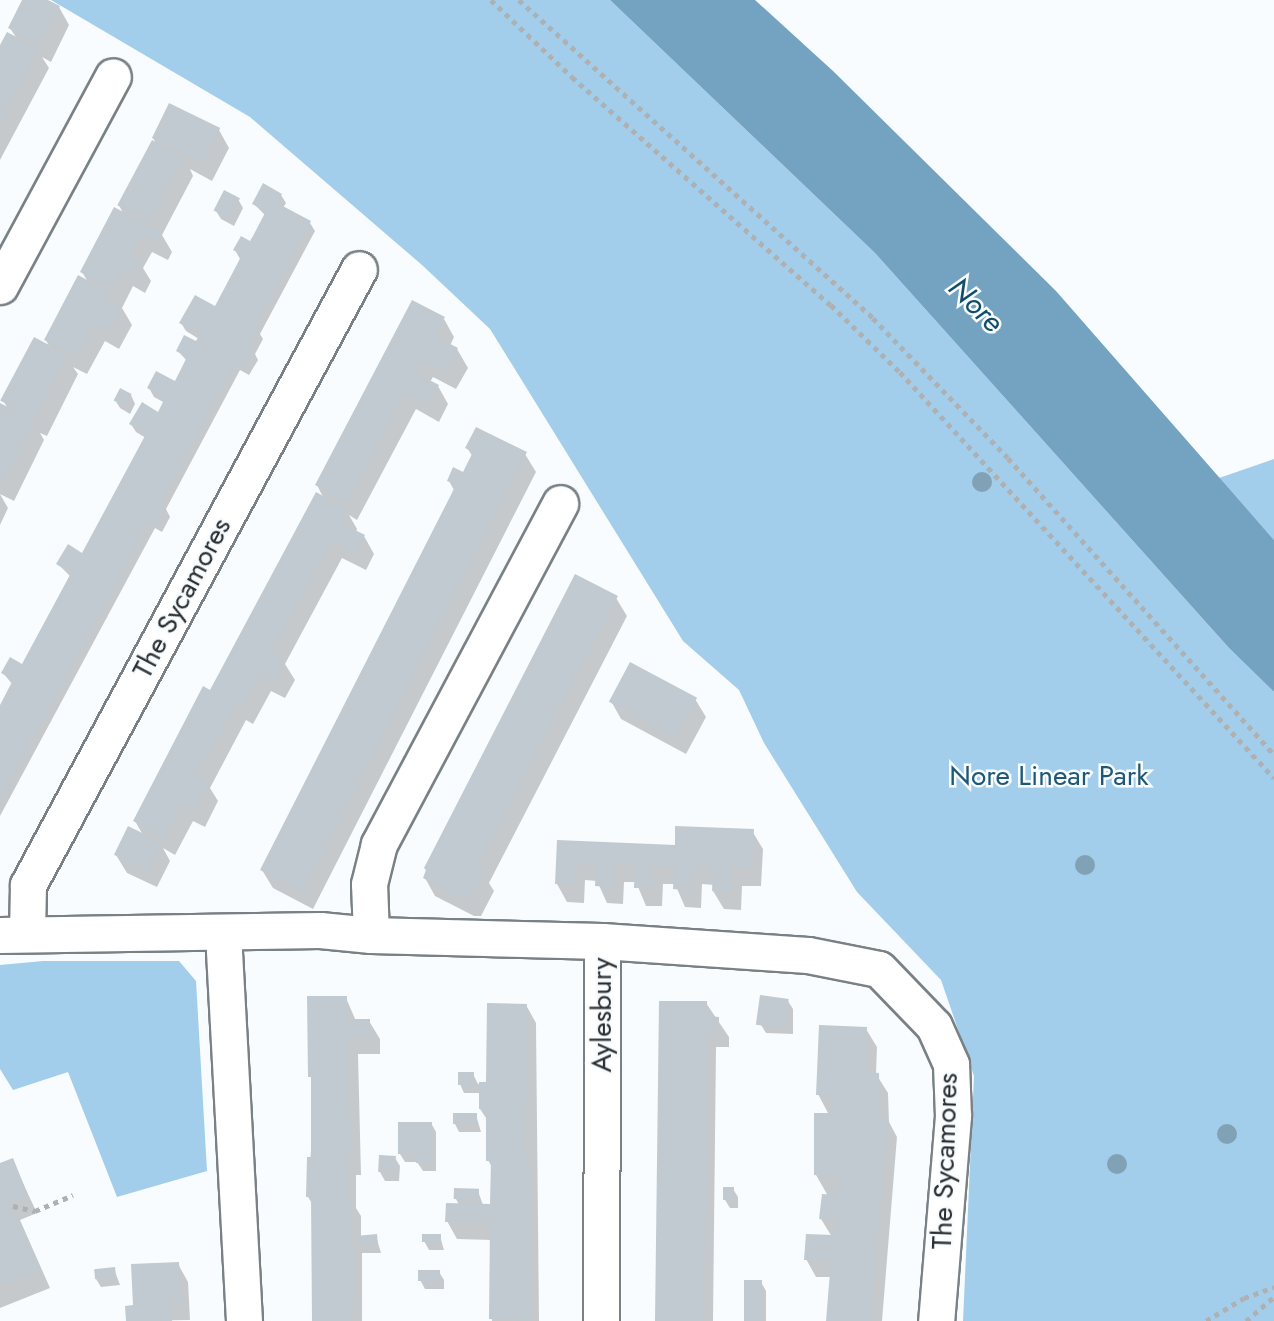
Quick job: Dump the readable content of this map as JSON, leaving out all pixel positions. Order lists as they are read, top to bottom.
{
  "streets": {
    "street": ["The Sycamores", "Aylesbury"]
  },
  "crossings": [
    ["The Sycamores", "Aylesbury"]
  ],
  "water": ["Nore"],
  "parks": ["Nore Linear Park"]
}
